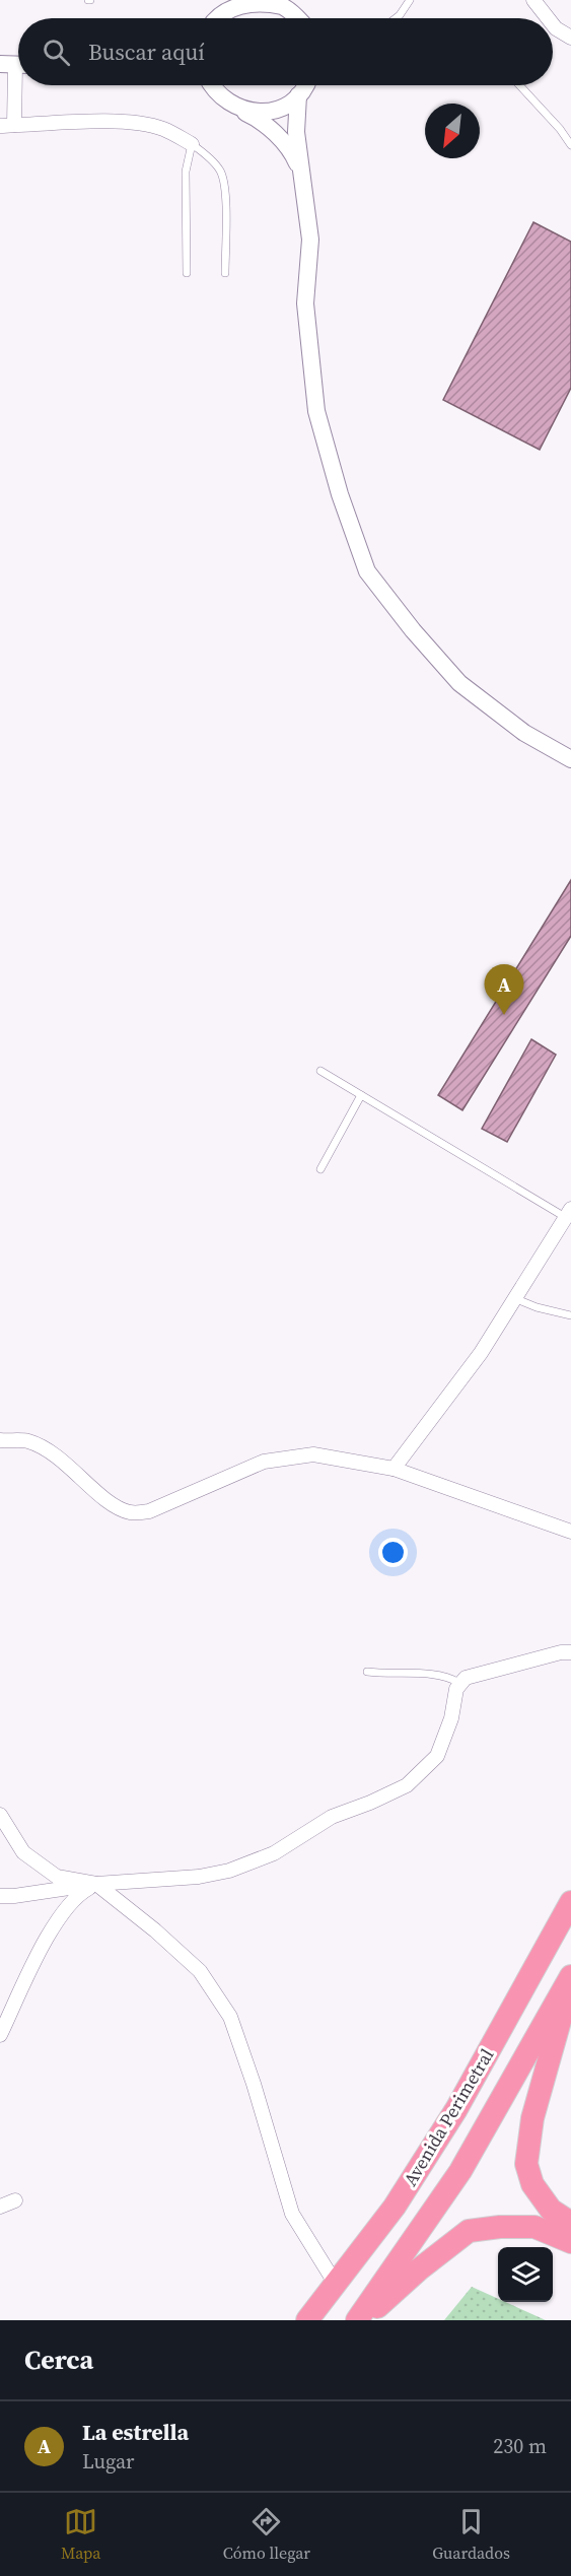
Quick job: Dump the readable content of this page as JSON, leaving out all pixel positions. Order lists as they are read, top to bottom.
{
  "streets": {
    "highway": ["Avenida Perimetral"]
  },
  "north": "bottom left",
  "page": {
    "search": "Buscar aquí",
    "pins": "A",
    "heading": "Cerca",
    "list": [
      {
        "mark": "A",
        "name": "La estrella",
        "note": "Lugar",
        "value": "230 m"
      }
    ],
    "nav": ["Mapa", "Cómo llegar", "Guardados"]
  }
}
